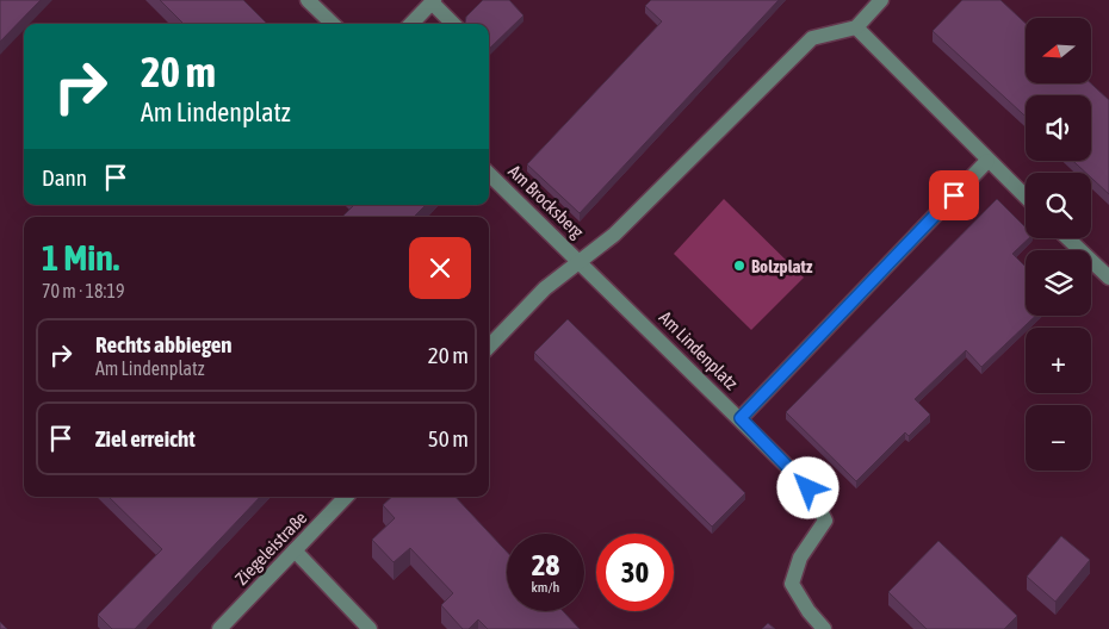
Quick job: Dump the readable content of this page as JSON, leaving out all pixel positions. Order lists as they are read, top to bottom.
{
  "streets": {
    "street": ["Am Brocksberg", "Am Lindenplatz", "Ziegeleistraße"]
  },
  "crossings": [
    ["Am Brocksberg", "Am Lindenplatz"]
  ],
  "places": ["Bolzplatz"],
  "north": "left",
  "page": {
    "map_buttons": ["+", "−"],
    "turn": ["20 m", "Am Lindenplatz"],
    "then": "Dann",
    "heading": ["1 Min.", "70 m · 18:19"],
    "list": [
      {
        "name": "Rechts abbiegen",
        "note": "Am Lindenplatz",
        "value": "20 m"
      },
      {
        "name": "Ziel erreicht",
        "value": "50 m"
      }
    ],
    "speed": "28 km/h",
    "limit": "30"
  }
}
